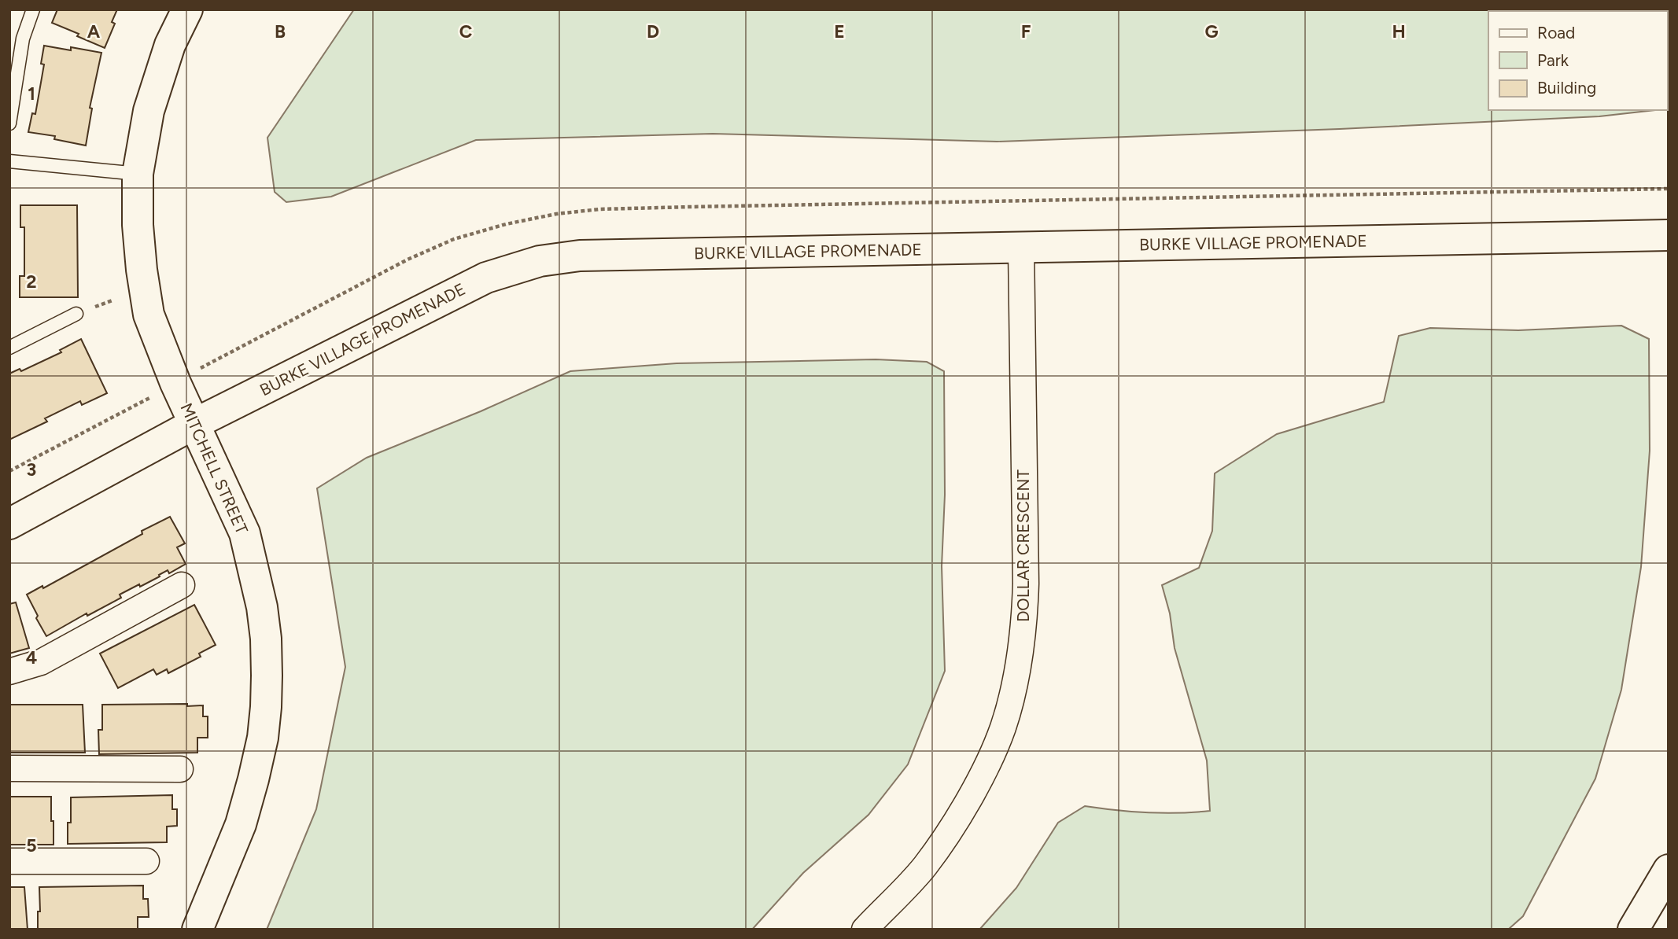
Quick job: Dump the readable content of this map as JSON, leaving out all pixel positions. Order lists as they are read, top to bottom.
{
  "streets": {
    "street": ["BURKE VILLAGE PROMENADE", "MITCHELL STREET", "DOLLAR CRESCENT"]
  },
  "crossings": [
    ["BURKE VILLAGE PROMENADE", "MITCHELL STREET"],
    ["BURKE VILLAGE PROMENADE", "DOLLAR CRESCENT"]
  ],
  "legend": ["Road", "Park", "Building"],
  "grid": {
    "columns": [
      "A",
      "B",
      "C",
      "D",
      "E",
      "F",
      "G",
      "H"
    ],
    "rows": [
      "1",
      "2",
      "3",
      "4",
      "5"
    ]
  }
}
